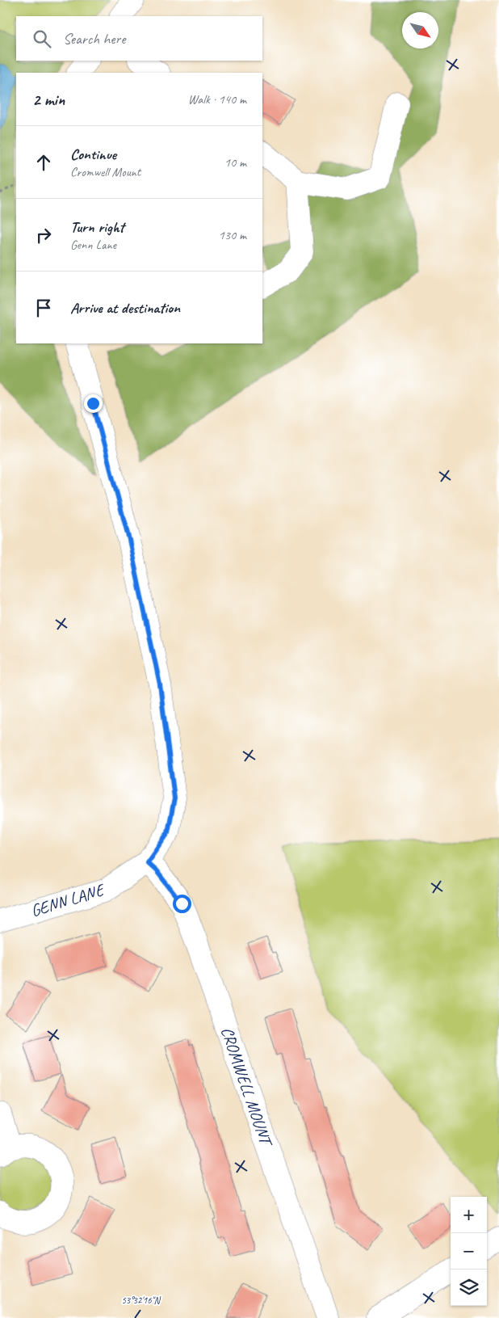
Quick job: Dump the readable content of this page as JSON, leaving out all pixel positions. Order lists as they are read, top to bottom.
{
  "streets": {
    "street": ["GENN LANE", "CROMWELL MOUNT"]
  },
  "crossings": [
    ["GENN LANE", "CROMWELL MOUNT"]
  ],
  "north": "bottom right",
  "page": {
    "search": "Search here",
    "heading": ["2 min", "Walk · 140 m"],
    "list": [
      ["Continue", "Cromwell Mount", "10 m"],
      ["Turn right", "Genn Lane", "130 m"],
      "Arrive at destination"
    ],
    "map_buttons": ["+", "−"]
  },
  "coordinates": ["53°32'16\"N"]
}
